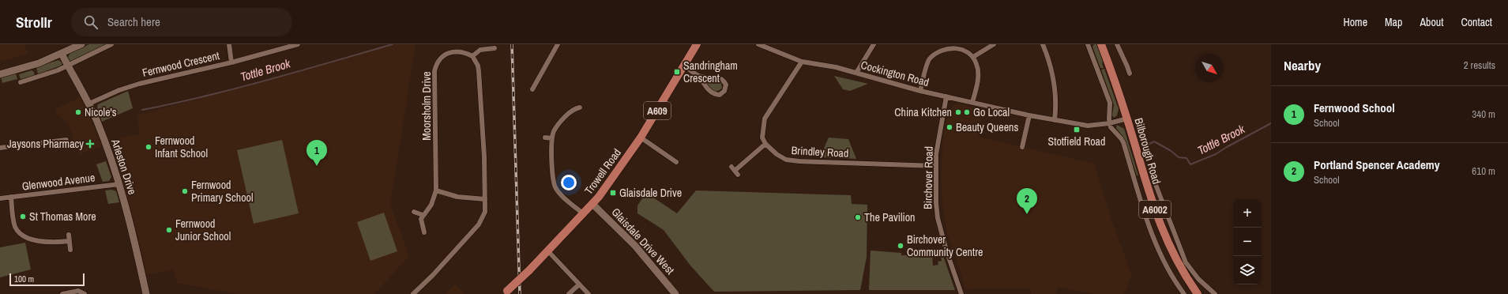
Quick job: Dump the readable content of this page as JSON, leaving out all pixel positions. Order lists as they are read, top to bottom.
{
  "streets": {
    "main road": [
      "A609",
      "Bilborough Road",
      "Trowell Road",
      "A6002"
    ],
    "street": [
      "Fernwood Crescent",
      "Cockington Road",
      "Moorsholm Drive",
      "Brindley Road",
      "Arleston Drive",
      "Birchover Road",
      "Glenwood Avenue",
      "Glaisdale Drive West"
    ]
  },
  "crossings": [
    ["Fernwood Crescent", "Arleston Drive"],
    ["Cockington Road", "Bilborough Road"],
    ["Cockington Road", "Birchover Road"],
    ["Brindley Road", "Birchover Road"],
    ["Arleston Drive", "Glenwood Avenue"],
    ["Trowell Road", "Glaisdale Drive West"]
  ],
  "water": ["Tottle Brook"],
  "places": {
    "transit": ["Sandringham Crescent", "Stotfield Road", "Glaisdale Drive"],
    "other": [
      "Nicole's",
      "China Kitchen",
      "Go Local",
      "Beauty Queens",
      "Fernwood Infant School",
      "Fernwood Primary School",
      "St Thomas More",
      "The Pavilion",
      "Fernwood Junior School",
      "Birchover Community Centre"
    ],
    "health": ["Jaysons Pharmacy"]
  },
  "scale_bar": "100 m",
  "north": "bottom right",
  "page": {
    "header": "Strollr",
    "search": "Search here",
    "nav": [
      "Home",
      "Map",
      "About",
      "Contact"
    ],
    "heading": ["Nearby", "2 results"],
    "list": [
      {
        "mark": "1",
        "name": "Fernwood School",
        "note": "School",
        "value": "340 m"
      },
      {
        "mark": "2",
        "name": "Portland Spencer Academy",
        "note": "School",
        "value": "610 m"
      }
    ],
    "pins": ["1", "2"],
    "map_buttons": ["+", "−"],
    "scale": "100 m"
  }
}
